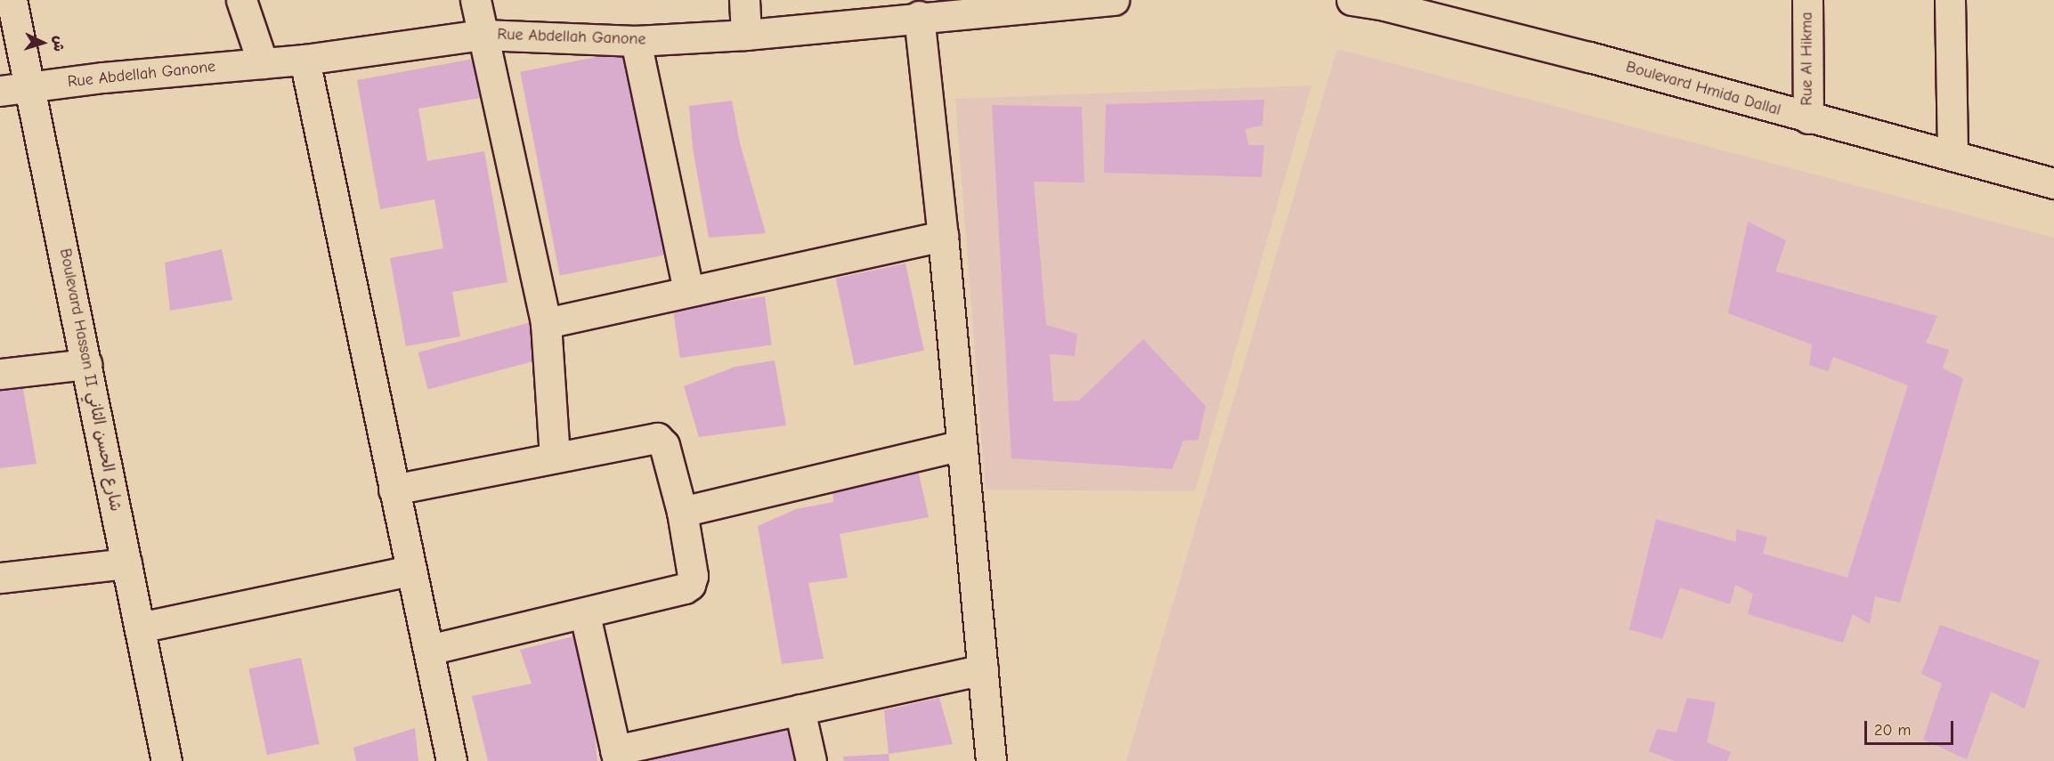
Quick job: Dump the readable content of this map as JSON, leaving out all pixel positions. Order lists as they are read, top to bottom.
{
  "streets": {
    "street": [
      "Rue Abdellah Ganone",
      "Rue Al Hikma",
      "Boulevard Hmida Dallal",
      "Boulevard Hassan II شارع الحسن الثاني"
    ]
  },
  "crossings": [
    ["Rue Abdellah Ganone", "Boulevard Hassan II شارع الحسن الثاني"],
    ["Rue Al Hikma", "Boulevard Hmida Dallal"]
  ],
  "scale_bar": "20 m",
  "north": "right"
}
